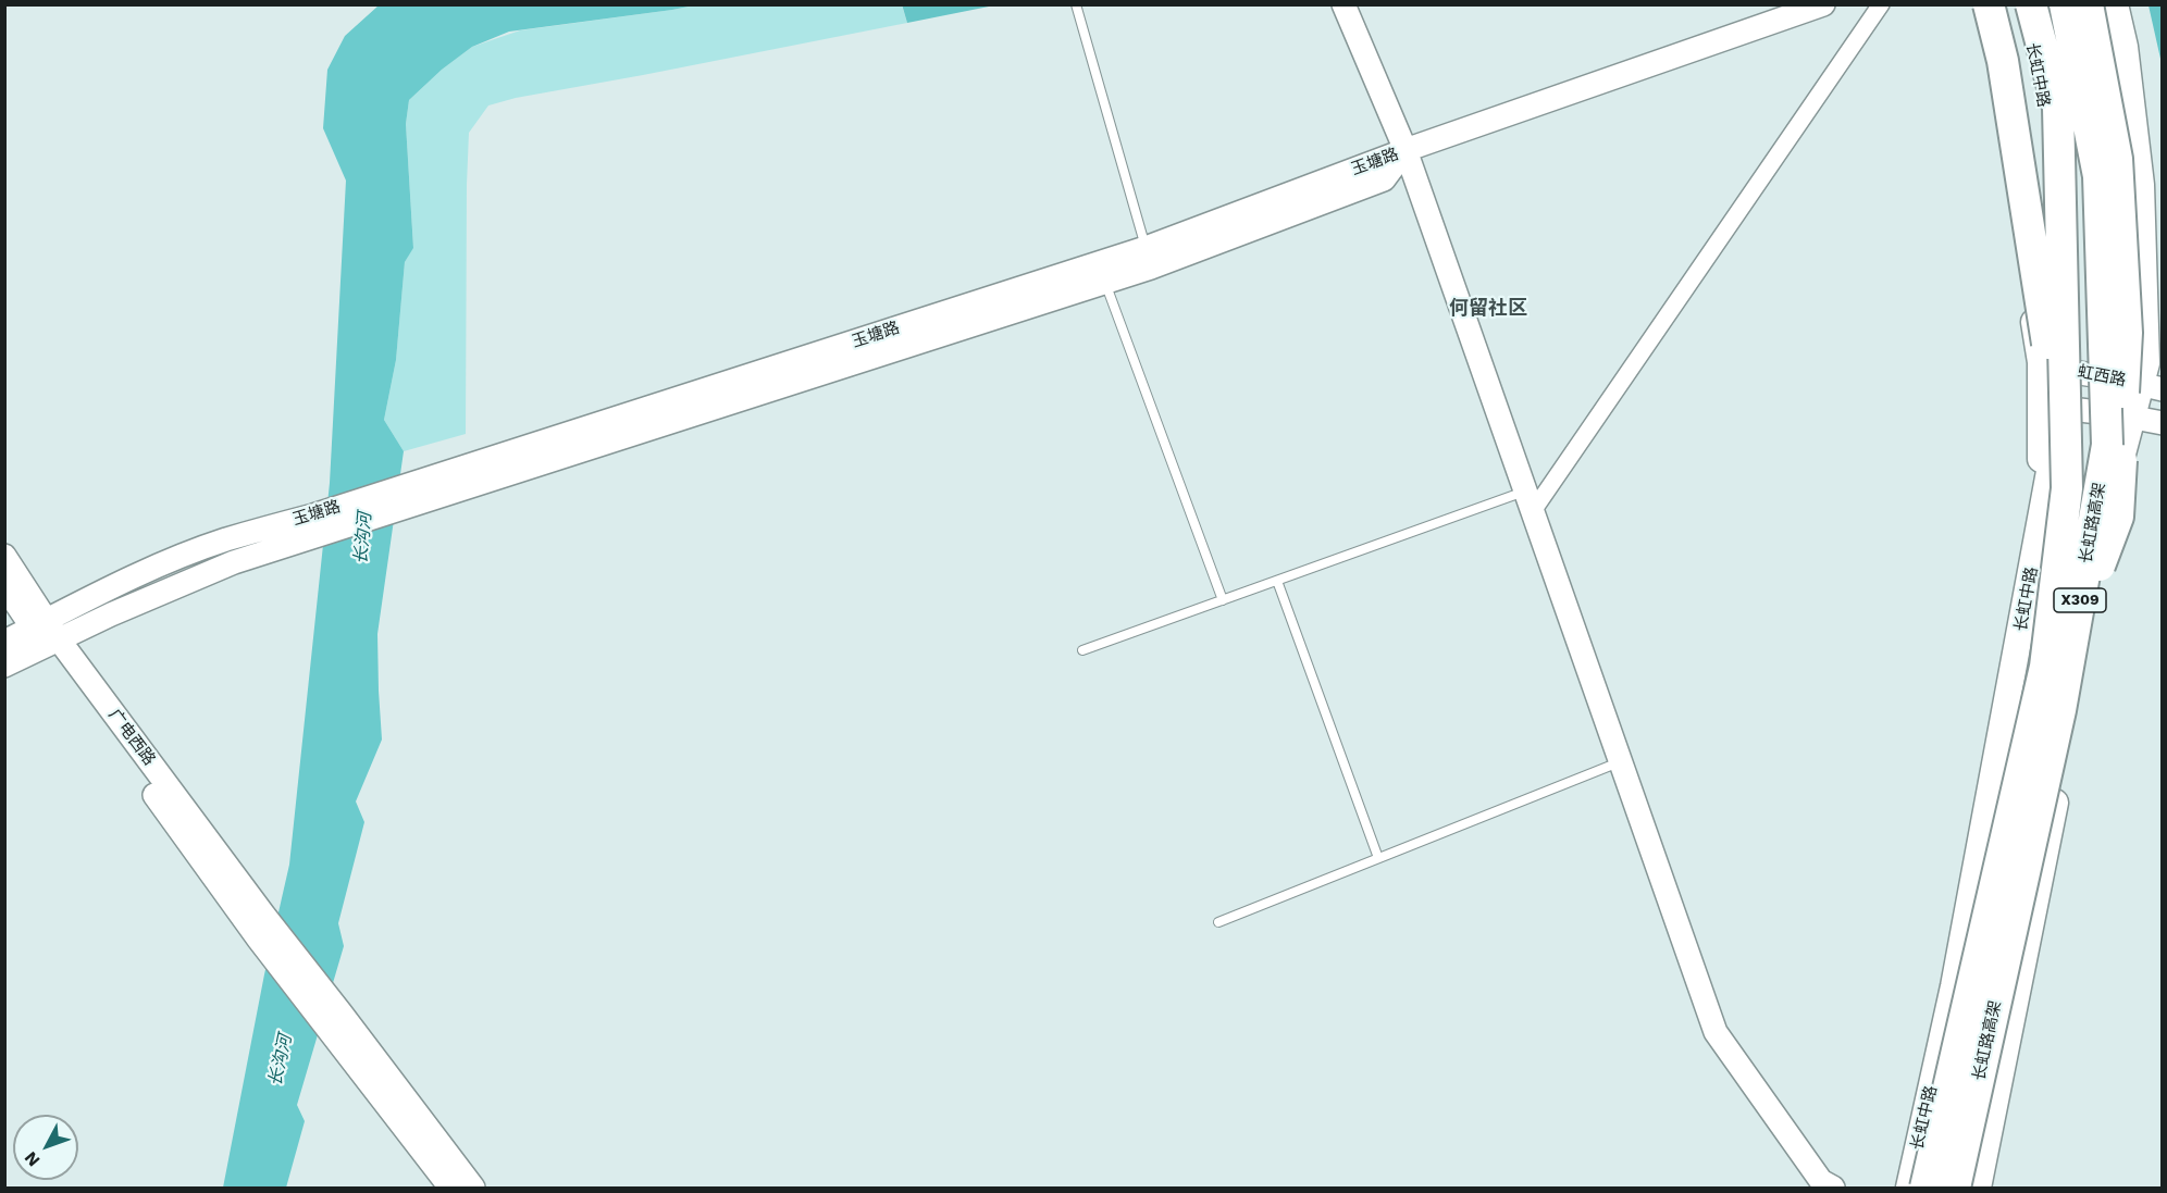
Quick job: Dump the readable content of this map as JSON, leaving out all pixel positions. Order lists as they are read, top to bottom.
{
  "streets": {
    "highway": ["长虹路高架", "X309"],
    "main road": ["长虹中路"],
    "street": ["玉塘路", "虹西路", "广电西路"]
  },
  "crossings": [
    ["长虹中路", "虹西路"],
    ["玉塘路", "广电西路"]
  ],
  "districts": ["何留社区"],
  "water": ["长沟河"],
  "north": "bottom left"
}
